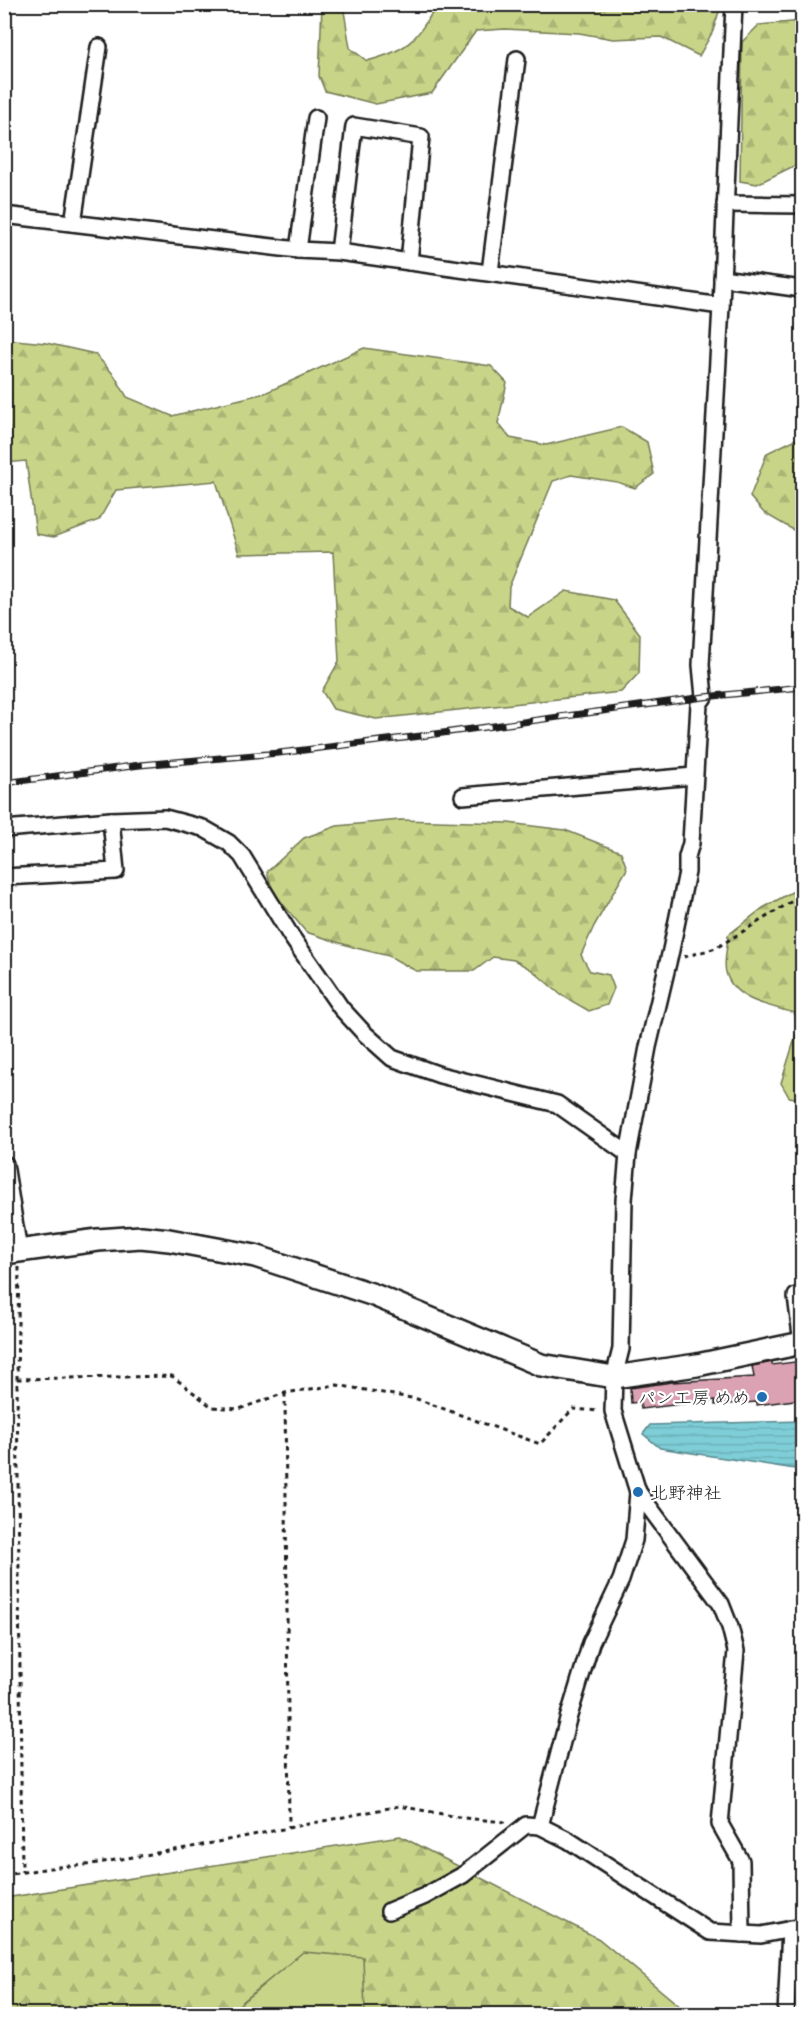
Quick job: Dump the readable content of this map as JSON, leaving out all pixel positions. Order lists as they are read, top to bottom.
{
  "places": ["パン工房 めめ", "北野神社"]
}
